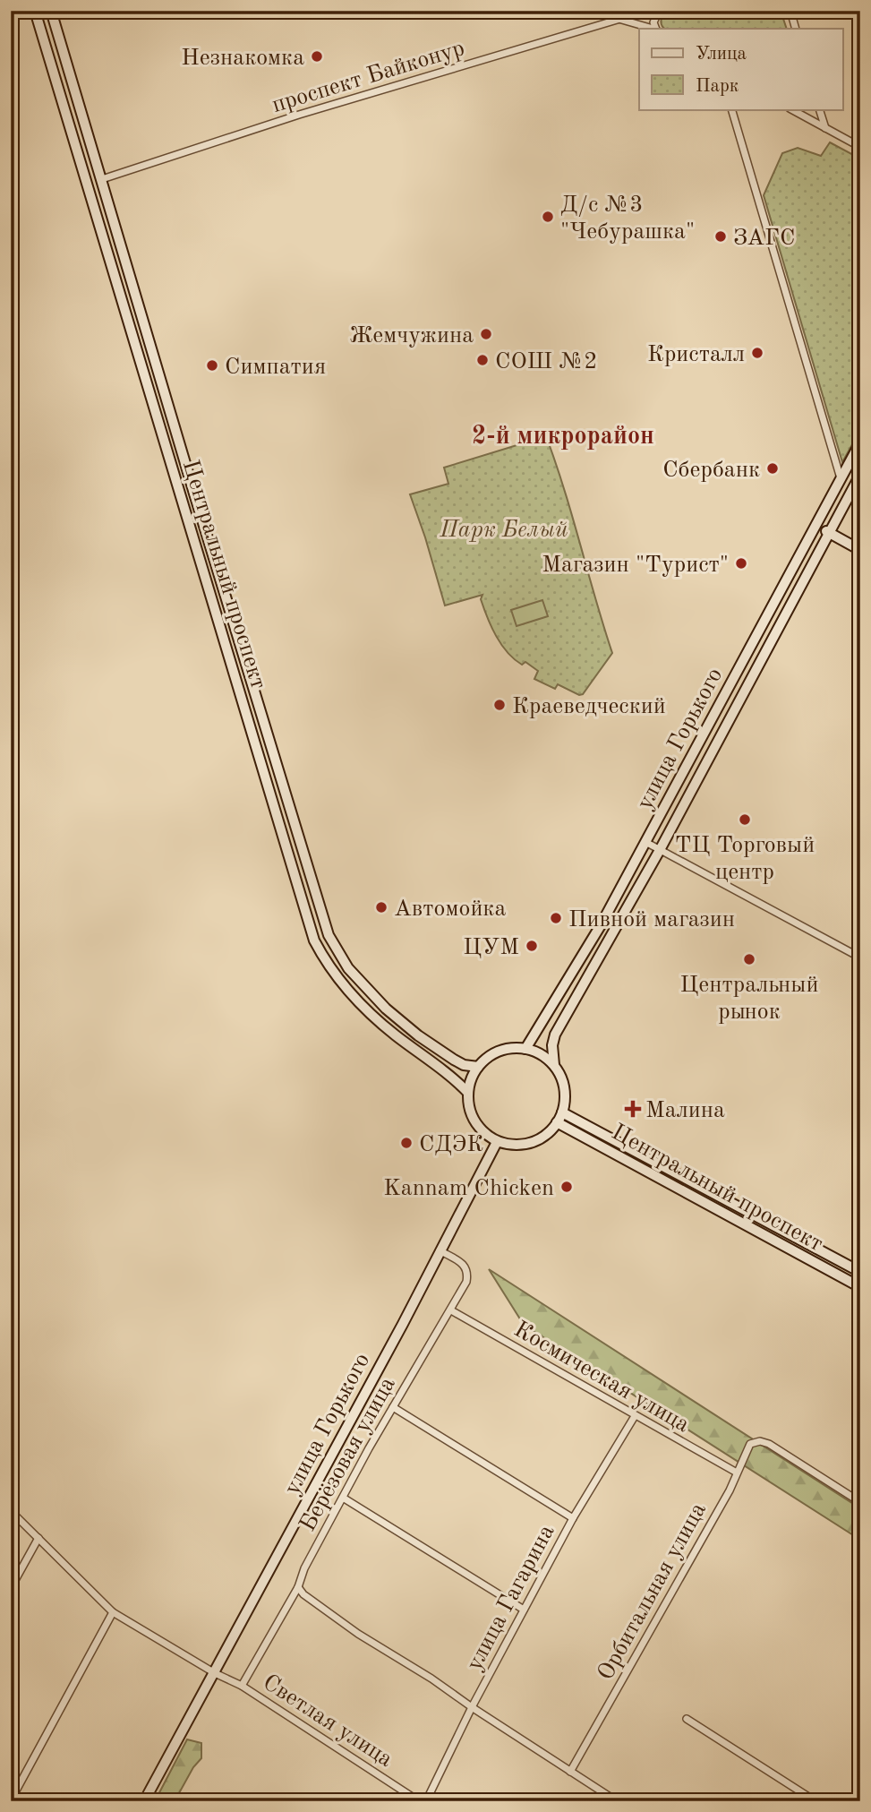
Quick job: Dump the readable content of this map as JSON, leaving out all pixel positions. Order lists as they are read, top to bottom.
{
  "streets": {
    "main road": ["Центральный проспект", "улица Горького"],
    "street": [
      "проспект Байконур",
      "Космическая улица",
      "Берёзовая улица",
      "Орбитальная улица",
      "улица Гагарина",
      "Светлая улица"
    ]
  },
  "crossings": [
    ["проспект Байконур", "Центральный проспект"],
    ["Центральный проспект", "улица Горького"],
    ["улица Горького", "Берёзовая улица"],
    ["улица Горького", "Светлая улица"],
    ["Космическая улица", "Берёзовая улица"],
    ["Космическая улица", "Орбитальная улица"],
    ["Космическая улица", "улица Гагарина"],
    ["Берёзовая улица", "Светлая улица"]
  ],
  "districts": ["2-й микрорайон"],
  "parks": ["Парк Белый"],
  "places": {
    "other": [
      "Незнакомка",
      "Д/c №3 \"Чебурашка\"",
      "ЗАГС",
      "Жемчужина",
      "Кристалл",
      "СОШ №2",
      "Симпатия",
      "Сбербанк",
      "Магазин \"Турист\"",
      "Краеведческий",
      "ТЦ Торговый центр",
      "Автомойка",
      "Пивной магазин",
      "ЦУМ",
      "Центральный рынок",
      "СДЭК",
      "Kannam Chicken"
    ],
    "health": ["Малина"]
  },
  "legend": ["Улица", "Парк"]
}
